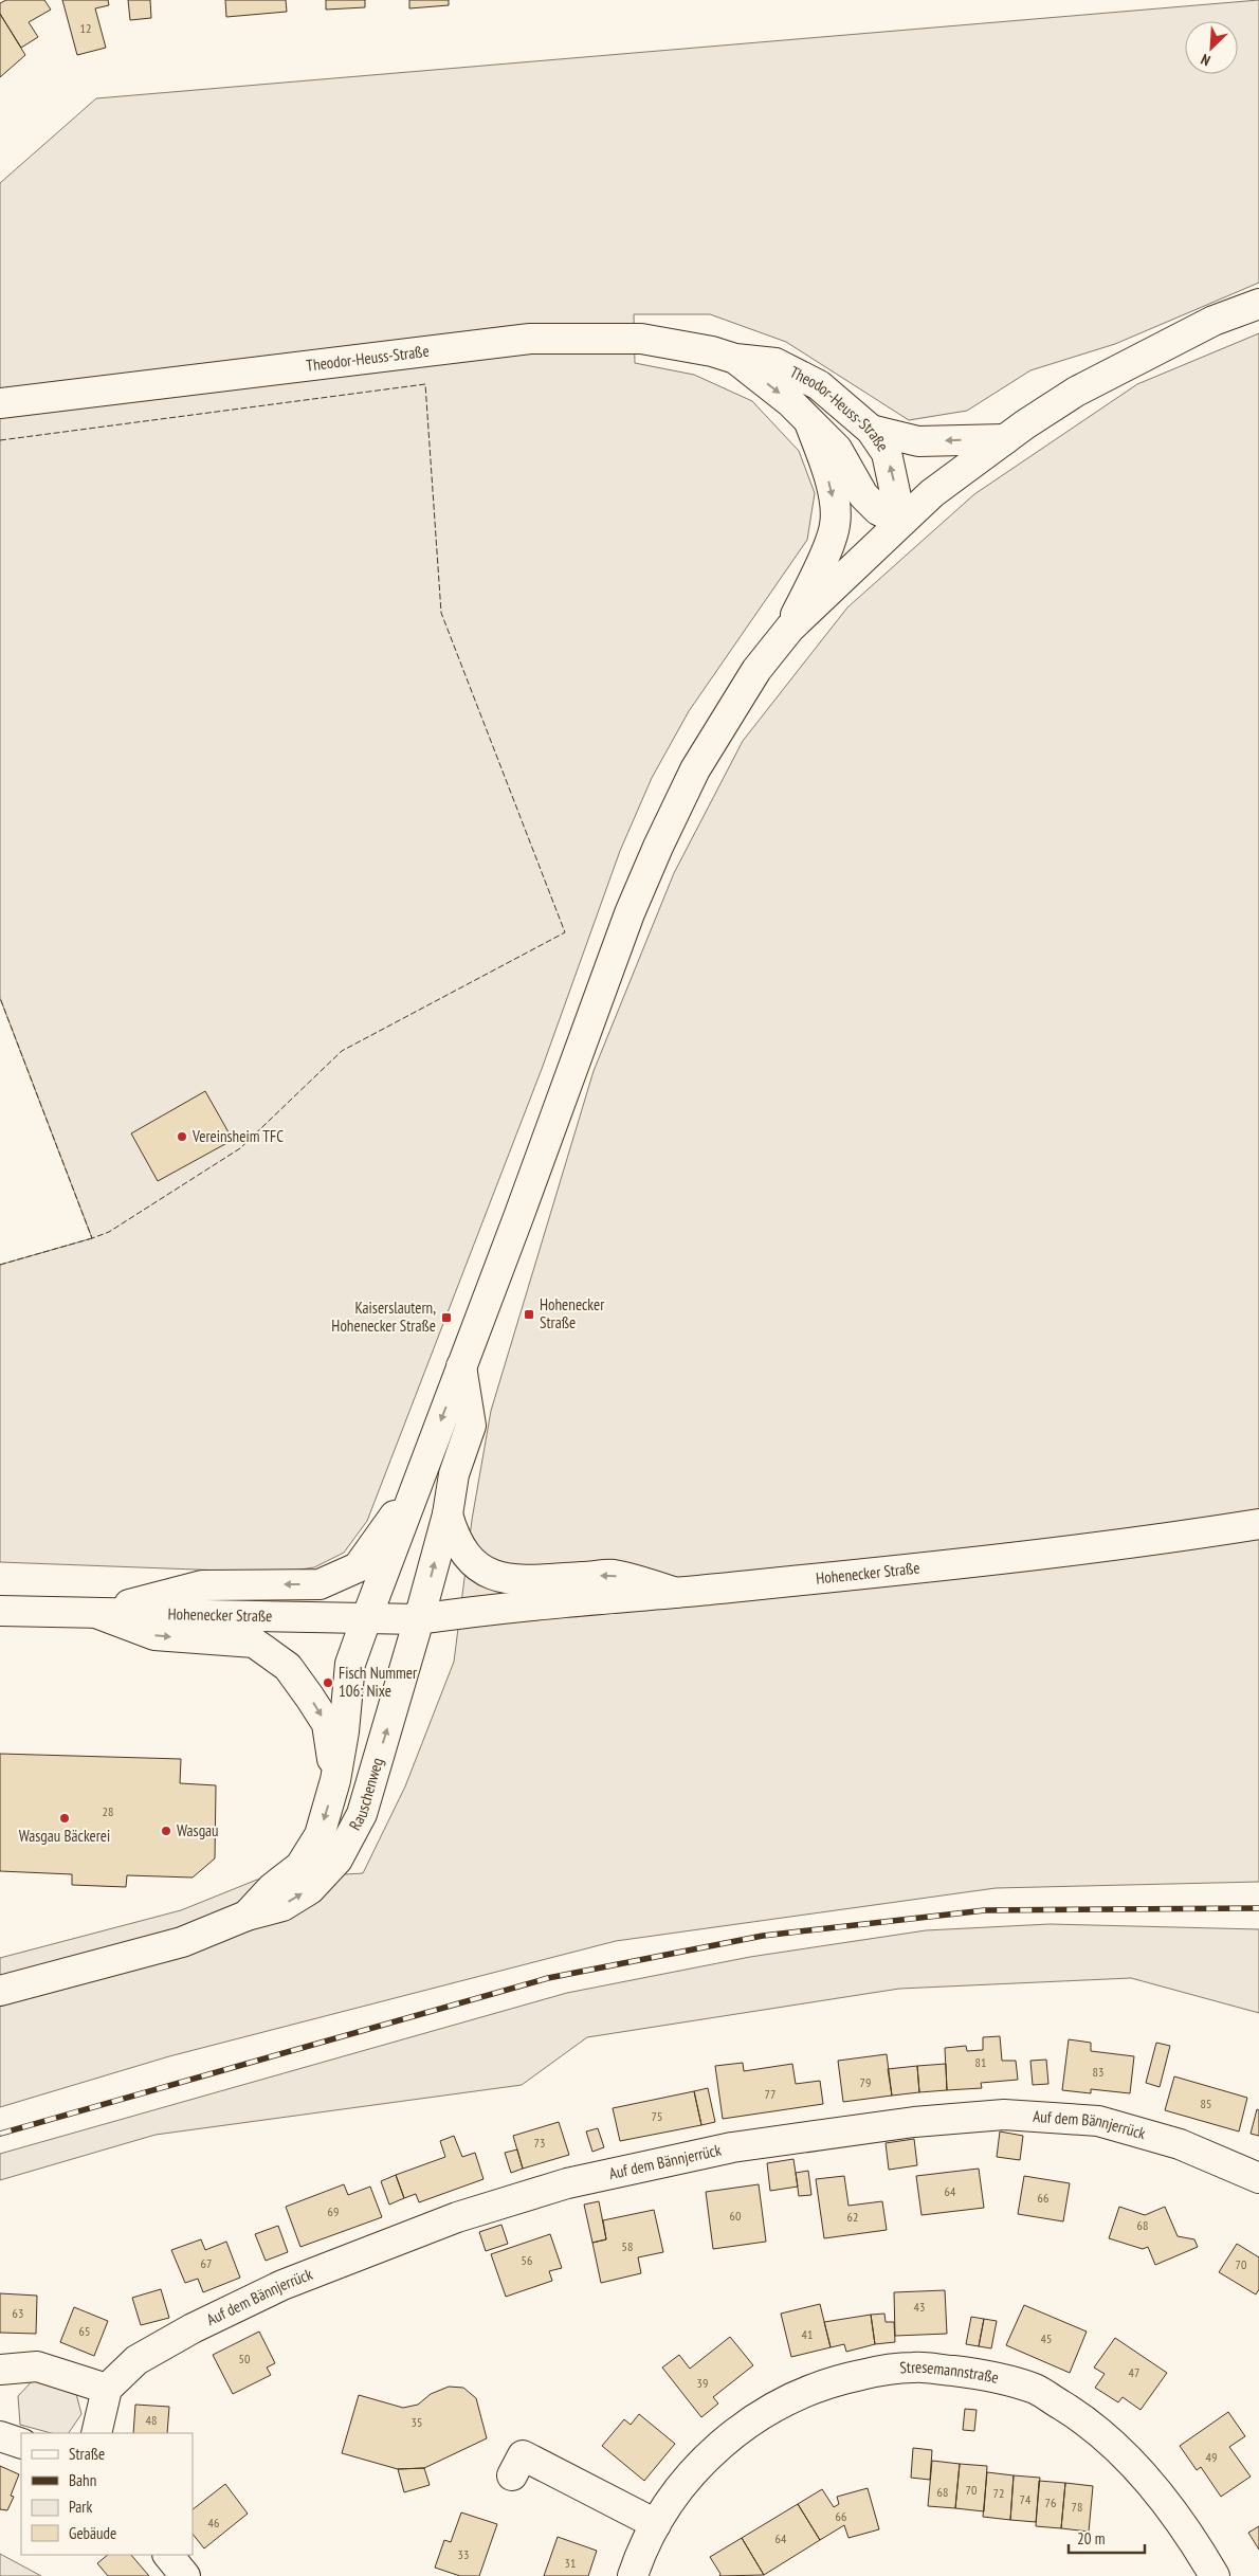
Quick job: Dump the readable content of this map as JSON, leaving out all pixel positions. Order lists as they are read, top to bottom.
{
  "streets": {
    "street": [
      "Theodor-Heuss-Straße",
      "Hohenecker Straße",
      "Rauschenweg",
      "Auf dem Bännjerrück",
      "Stresemannstraße"
    ]
  },
  "crossings": [
    ["Hohenecker Straße", "Rauschenweg"]
  ],
  "places": {
    "other": [
      "Vereinsheim TFC",
      "Fisch Nummer 106: Nixe",
      "Wasgau Bäckerei",
      "Wasgau"
    ],
    "transit": ["Hohenecker Straße", "Kaiserslautern, Hohenecker Straße"]
  },
  "house_numbers": [
    "12",
    "28",
    "81",
    "83",
    "79",
    "77",
    "85",
    "75",
    "73",
    "64",
    "66",
    "69",
    "60",
    "62",
    "68",
    "58",
    "56",
    "67",
    "70",
    "43",
    "63",
    "65",
    "41",
    "45",
    "50",
    "47",
    "39",
    "48",
    "35",
    "49",
    "70",
    "68",
    "72",
    "74",
    "76",
    "78",
    "66",
    "46",
    "64",
    "33",
    "31"
  ],
  "legend": [
    "Straße",
    "Bahn",
    "Park",
    "Gebäude"
  ],
  "scale_bar": "20 m",
  "north": "bottom left"
}
